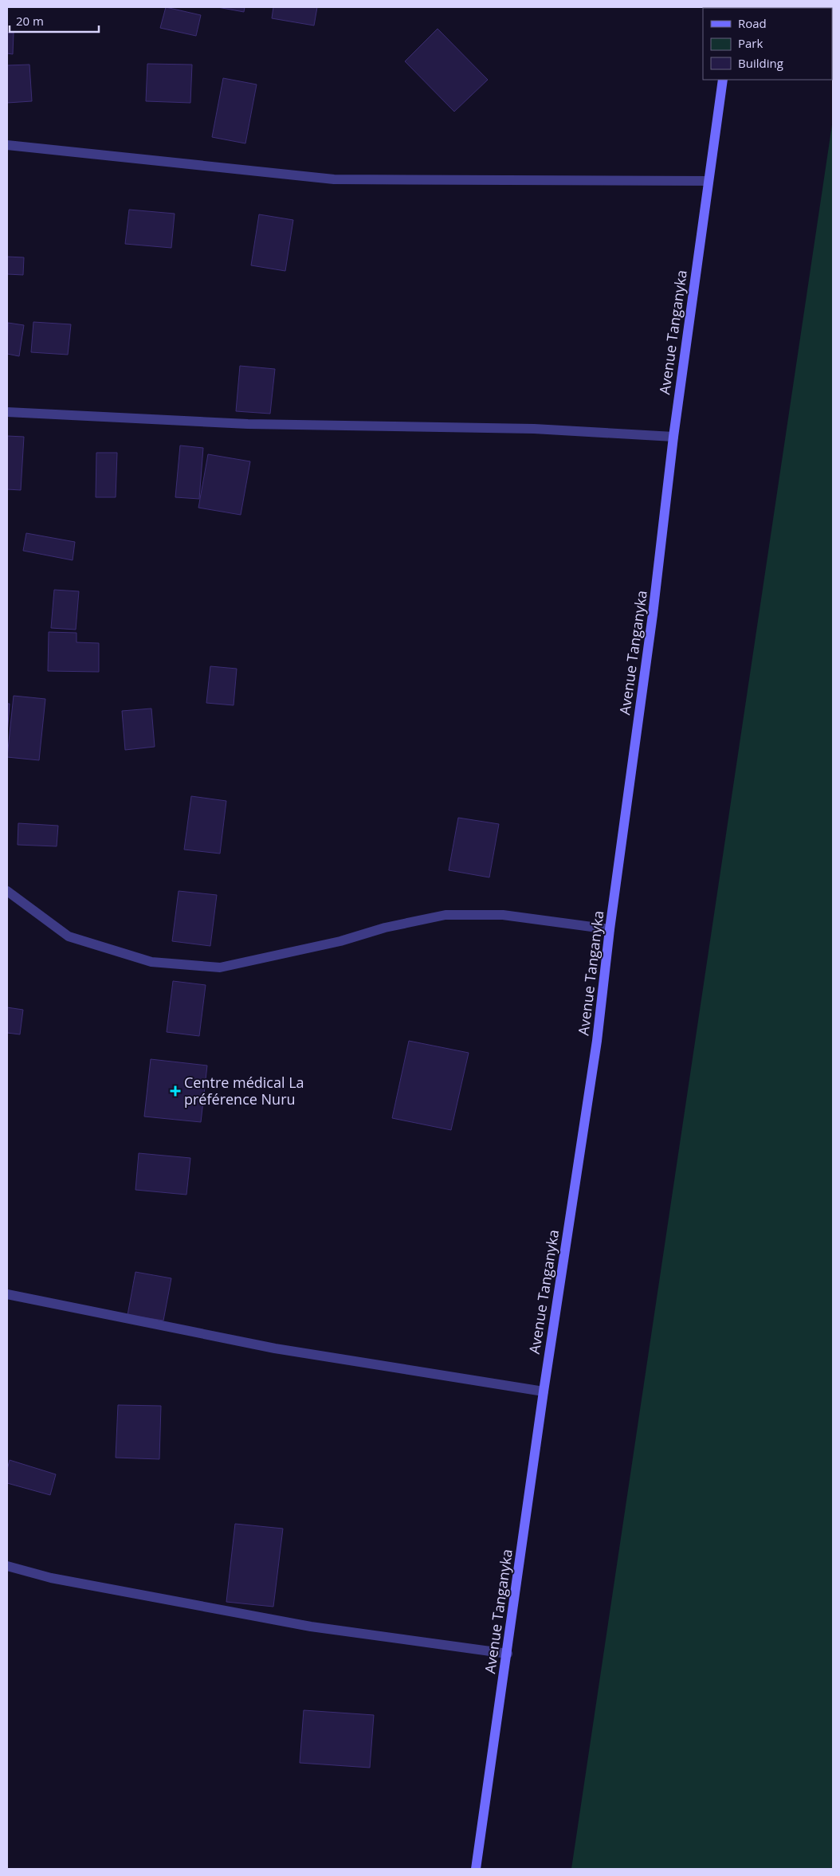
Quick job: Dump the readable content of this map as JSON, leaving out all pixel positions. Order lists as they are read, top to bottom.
{
  "streets": {
    "street": ["Avenue Tanganyka"]
  },
  "places": {
    "health": ["Centre médical La préférence Nuru"]
  },
  "legend": ["Road", "Park", "Building"],
  "scale_bar": "20 m"
}
